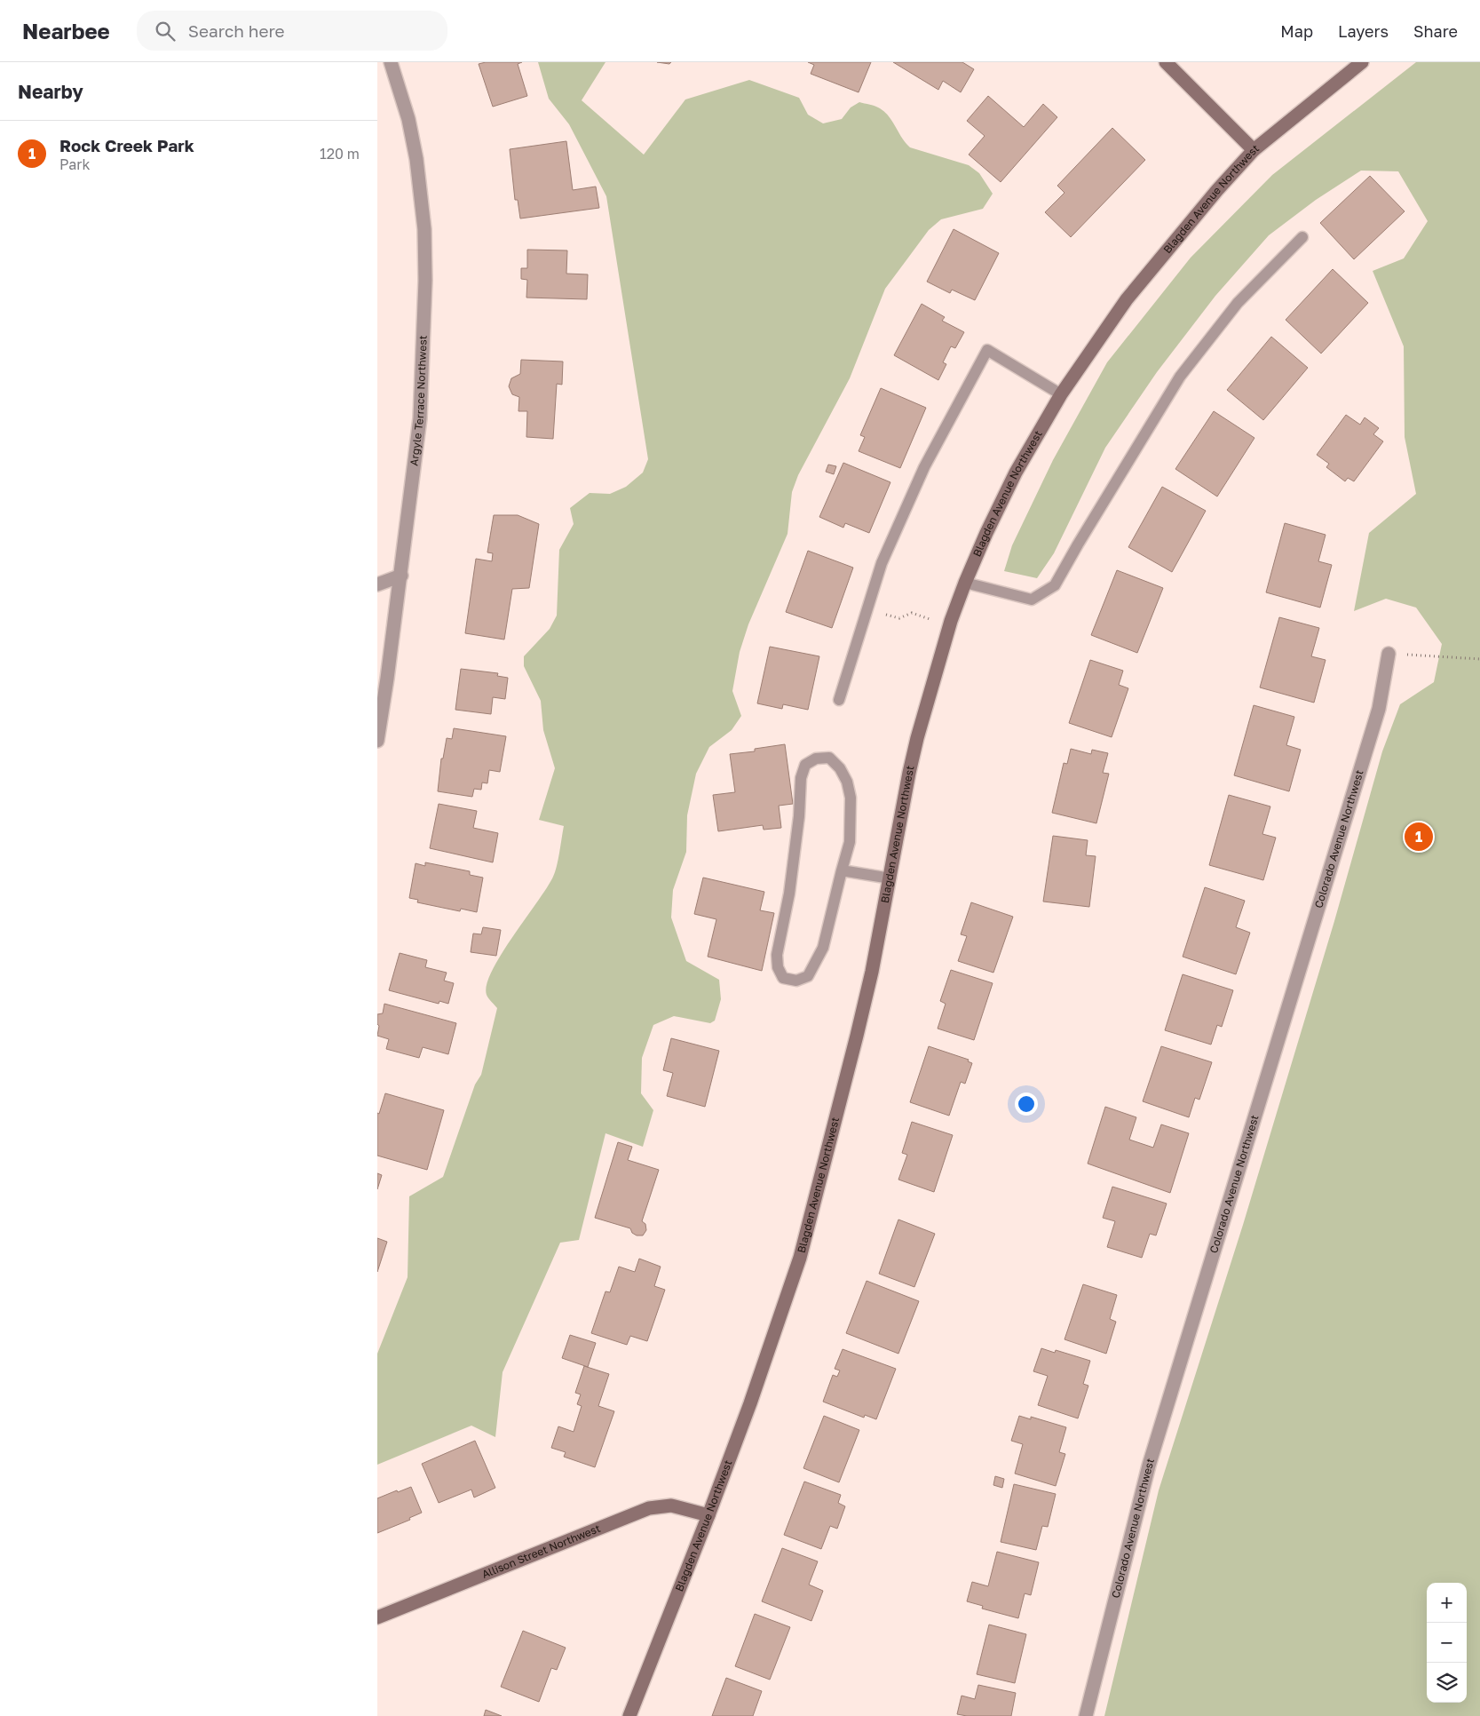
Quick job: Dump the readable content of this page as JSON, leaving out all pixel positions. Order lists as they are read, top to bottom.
{
  "streets": {
    "main road": ["Blagden Avenue Northwest", "Allison Street Northwest"],
    "street": ["Argyle Terrace Northwest", "Colorado Avenue Northwest"]
  },
  "crossings": [
    ["Blagden Avenue Northwest", "Allison Street Northwest"]
  ],
  "page": {
    "header": "Nearbee",
    "search": "Search here",
    "nav": ["Map", "Layers", "Share"],
    "heading": "Nearby",
    "list": [
      {
        "mark": "1",
        "name": "Rock Creek Park",
        "note": "Park",
        "value": "120 m"
      }
    ],
    "pins": "1",
    "map_buttons": ["+", "−"]
  }
}
